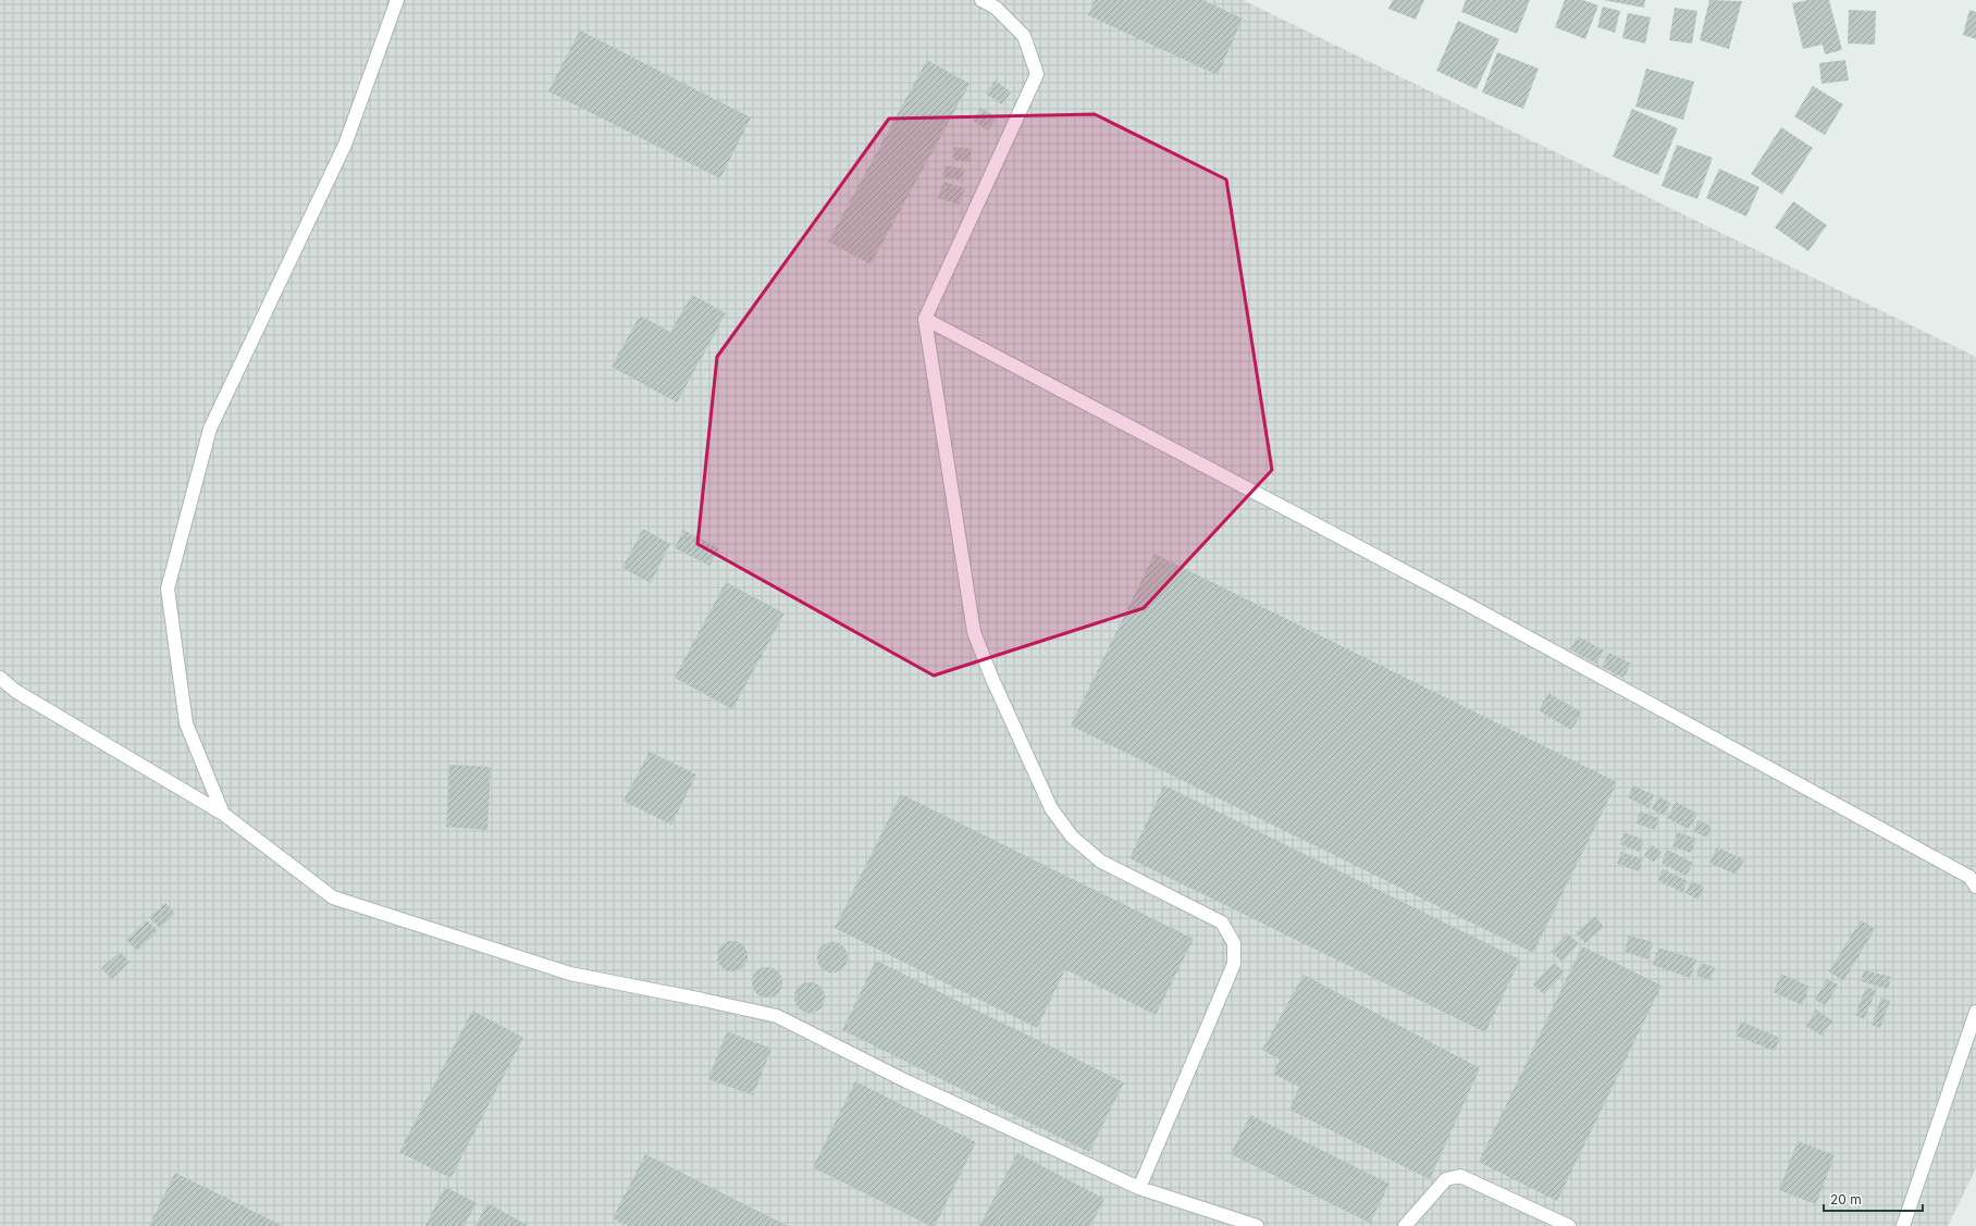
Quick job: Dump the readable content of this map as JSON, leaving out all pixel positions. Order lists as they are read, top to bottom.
{
  "scale_bar": "20 m"
}
